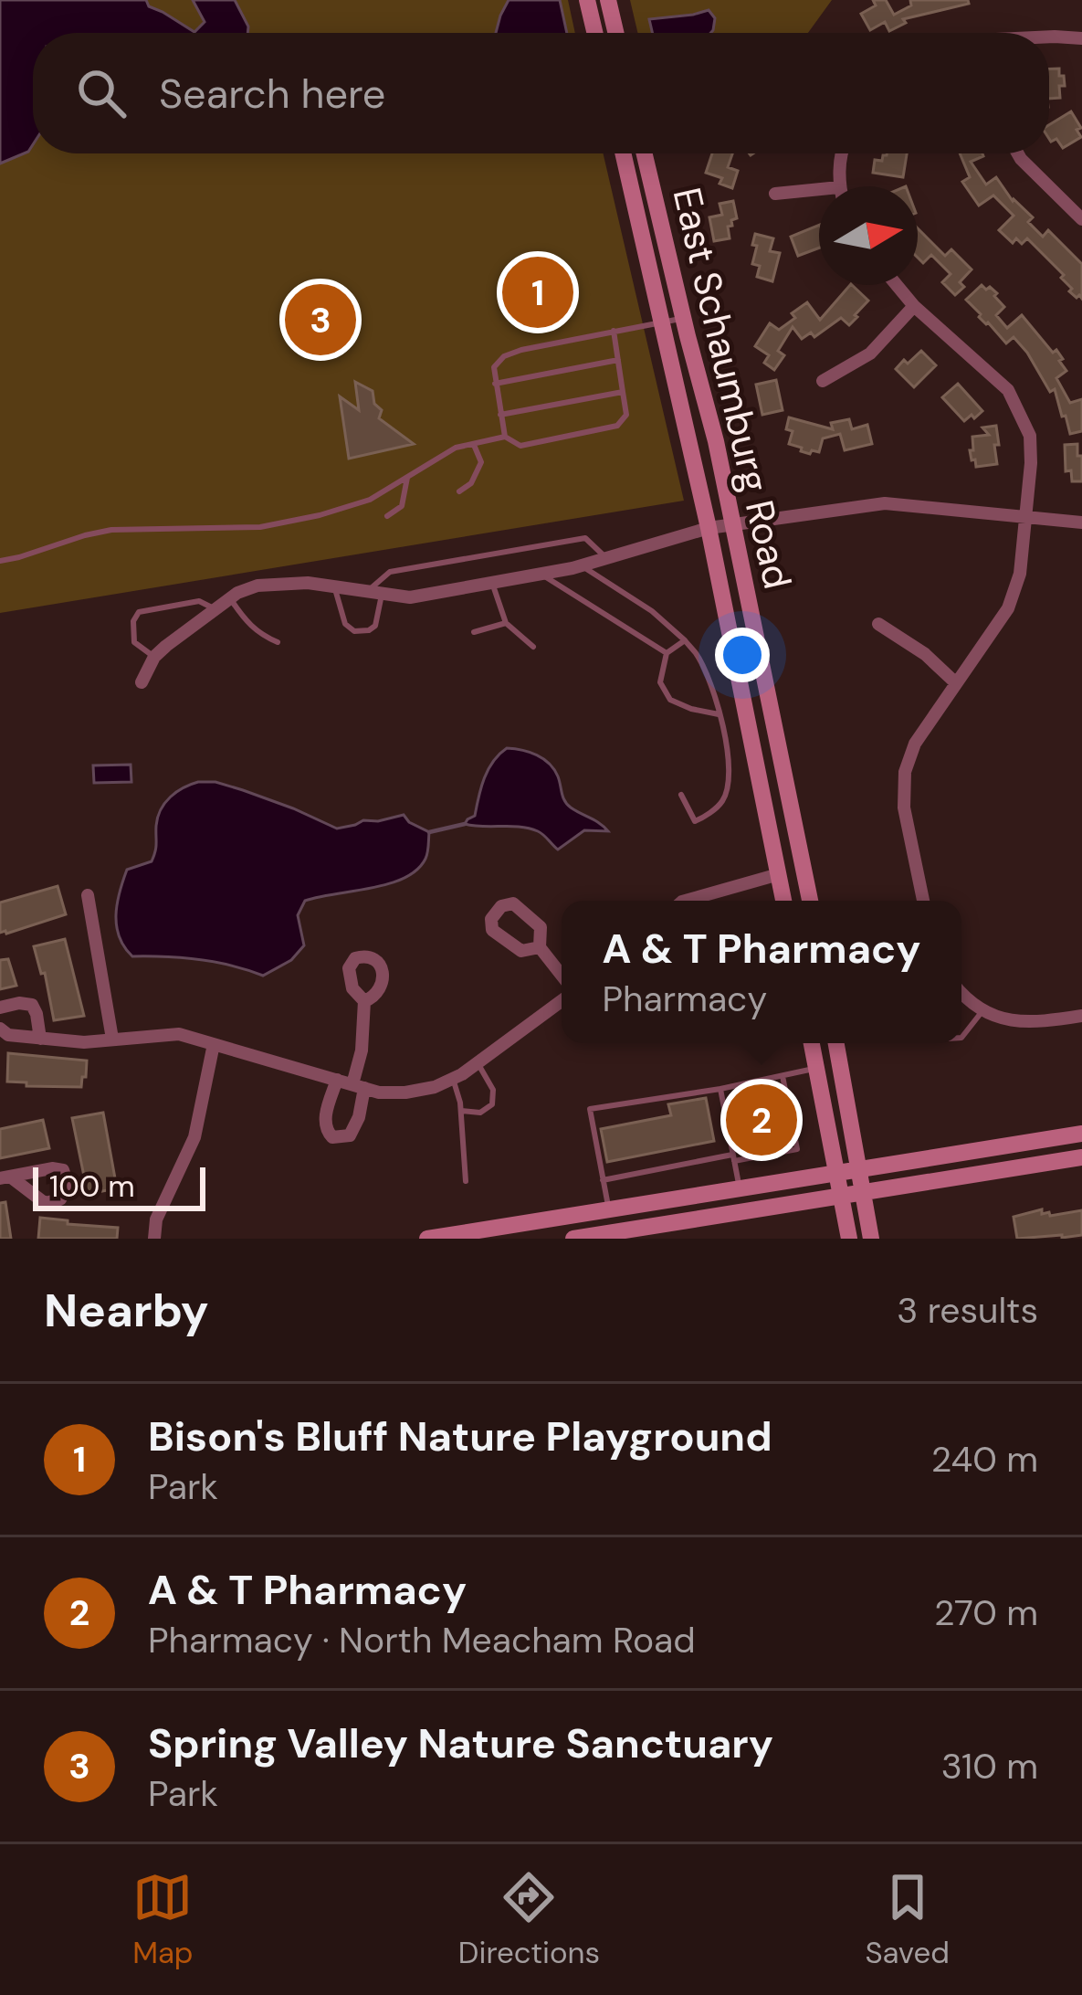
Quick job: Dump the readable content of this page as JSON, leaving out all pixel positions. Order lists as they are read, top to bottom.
{
  "streets": {
    "main road": ["East Schaumburg Road"]
  },
  "scale_bar": "100 m",
  "north": "right",
  "page": {
    "search": "Search here",
    "pins": ["1", "3", "2"],
    "popup": ["A & T Pharmacy", "Pharmacy"],
    "scale": "100 m",
    "heading": ["Nearby", "3 results"],
    "list": [
      {
        "mark": "1",
        "name": "Bison's Bluff Nature Playground",
        "note": "Park",
        "value": "240 m"
      },
      {
        "mark": "2",
        "name": "A & T Pharmacy",
        "note": "Pharmacy · North Meacham Road",
        "value": "270 m"
      },
      {
        "mark": "3",
        "name": "Spring Valley Nature Sanctuary",
        "note": "Park",
        "value": "310 m"
      }
    ],
    "nav": ["Map", "Directions", "Saved"]
  }
}
